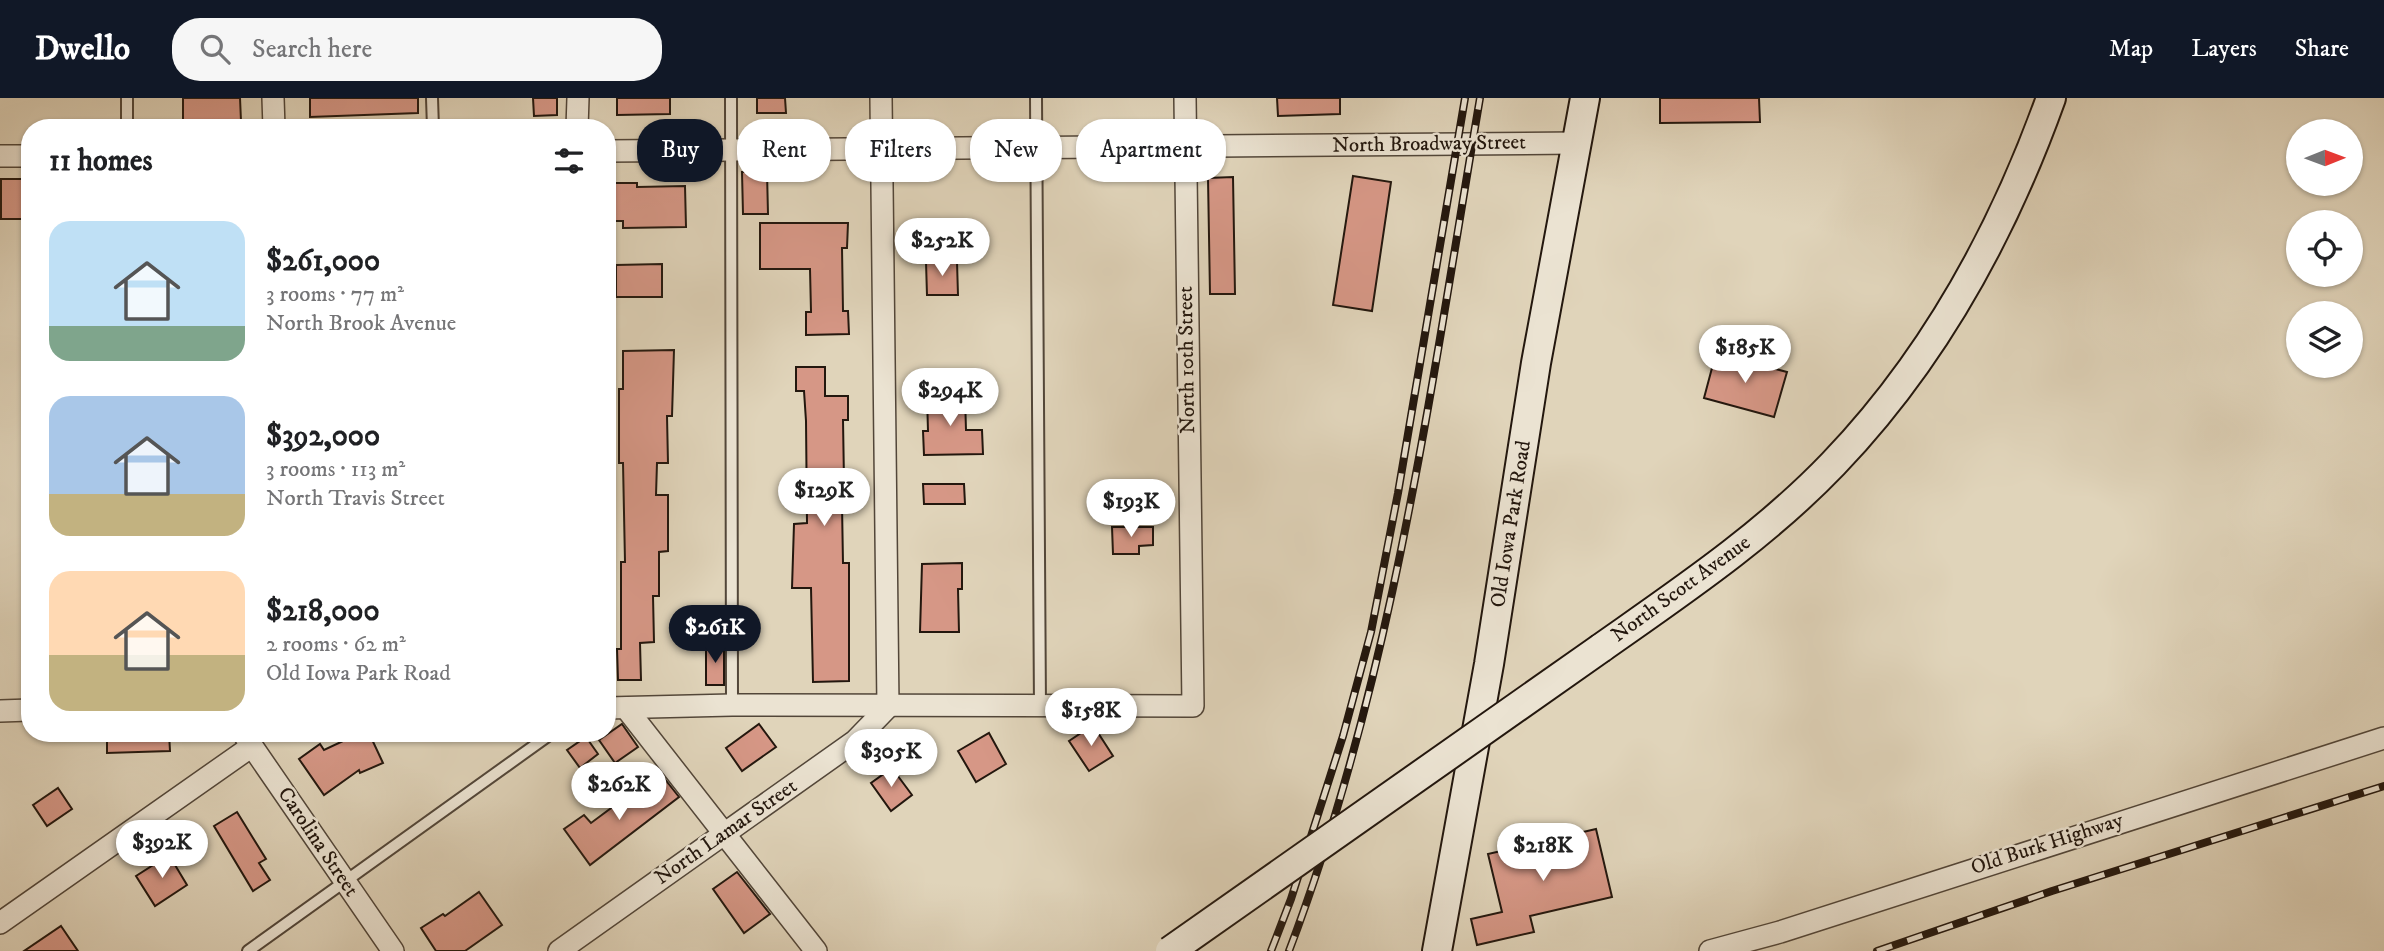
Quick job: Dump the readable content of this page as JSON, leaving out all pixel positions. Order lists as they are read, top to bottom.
{
  "streets": {
    "main road": ["Old Iowa Park Road", "North Scott Avenue"],
    "street": [
      "North Broadway Street",
      "North 10th Street",
      "North Lamar Street",
      "Carolina Street",
      "Old Burk Highway"
    ]
  },
  "crossings": [
    ["North Broadway Street", "Old Iowa Park Road"]
  ],
  "north": "right",
  "page": {
    "header": "Dwello",
    "search": "Search here",
    "nav": ["Map", "Layers", "Share"],
    "chip": [
      "Buy",
      "Rent",
      "Filters",
      "New",
      "Apartment"
    ],
    "heading": "11 homes",
    "list": [
      {
        "name": "$261,000",
        "note": "3 rooms · 77 m² · North Brook Avenue"
      },
      {
        "name": "$392,000",
        "note": "3 rooms · 113 m² · North Travis Street"
      },
      {
        "name": "$218,000",
        "note": "2 rooms · 62 m² · Old Iowa Park Road"
      }
    ],
    "price": [
      "$252K",
      "$185K",
      "$294K",
      "$129K",
      "$193K",
      "$261K",
      "$158K",
      "$305K",
      "$262K",
      "$392K",
      "$218K"
    ]
  }
}
